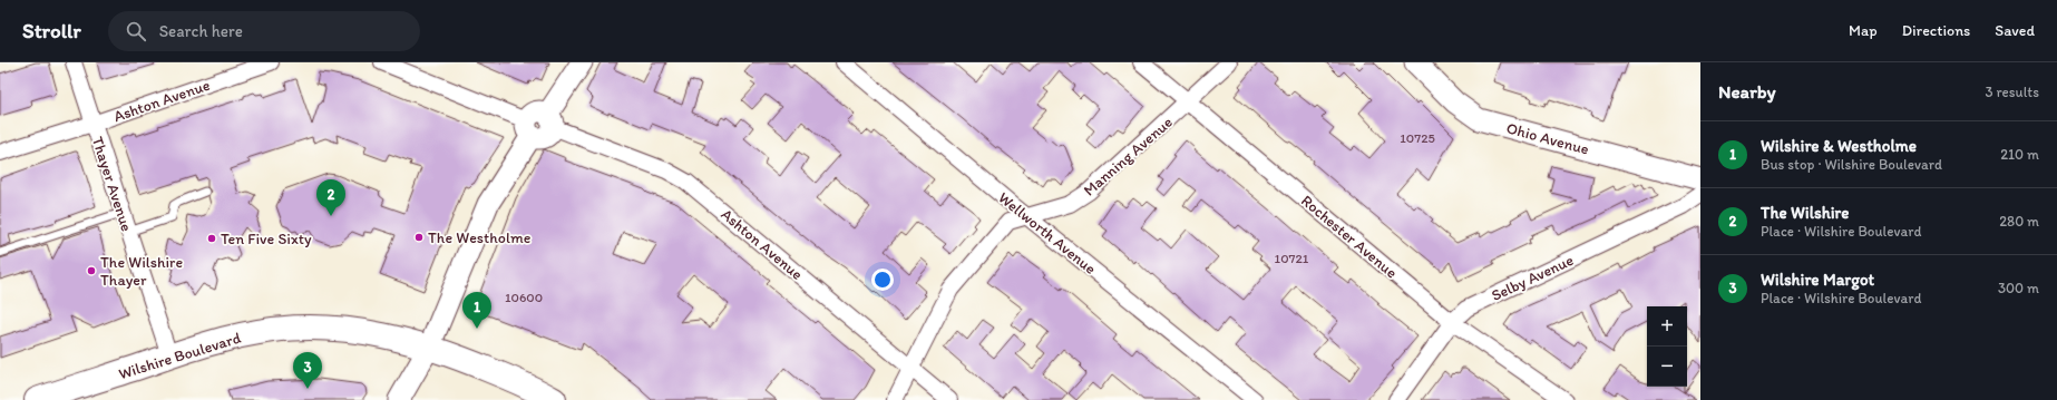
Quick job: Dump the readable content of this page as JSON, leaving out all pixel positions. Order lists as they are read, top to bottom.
{
  "streets": {
    "main road": ["Wilshire Boulevard"],
    "street": [
      "Ashton Avenue",
      "Ohio Avenue",
      "Manning Avenue",
      "Thayer Avenue",
      "Wellworth Avenue",
      "Rochester Avenue",
      "Selby Avenue"
    ]
  },
  "crossings": [
    ["Ashton Avenue", "Manning Avenue"],
    ["Ashton Avenue", "Thayer Avenue"],
    ["Manning Avenue", "Wellworth Avenue"],
    ["Manning Avenue", "Rochester Avenue"],
    ["Thayer Avenue", "Wilshire Boulevard"],
    ["Rochester Avenue", "Selby Avenue"]
  ],
  "places": ["The Westholme", "Ten Five Sixty", "The Wilshire Thayer"],
  "house_numbers": ["10725", "10721", "10600"],
  "page": {
    "header": "Strollr",
    "search": "Search here",
    "nav": ["Map", "Directions", "Saved"],
    "heading": ["Nearby", "3 results"],
    "list": [
      {
        "mark": "1",
        "name": "Wilshire & Westholme",
        "note": "Bus stop · Wilshire Boulevard",
        "value": "210 m"
      },
      {
        "mark": "2",
        "name": "The Wilshire",
        "note": "Place · Wilshire Boulevard",
        "value": "280 m"
      },
      {
        "mark": "3",
        "name": "Wilshire Margot",
        "note": "Place · Wilshire Boulevard",
        "value": "300 m"
      }
    ],
    "pins": ["2", "1", "3"],
    "map_buttons": ["+", "−"]
  }
}
